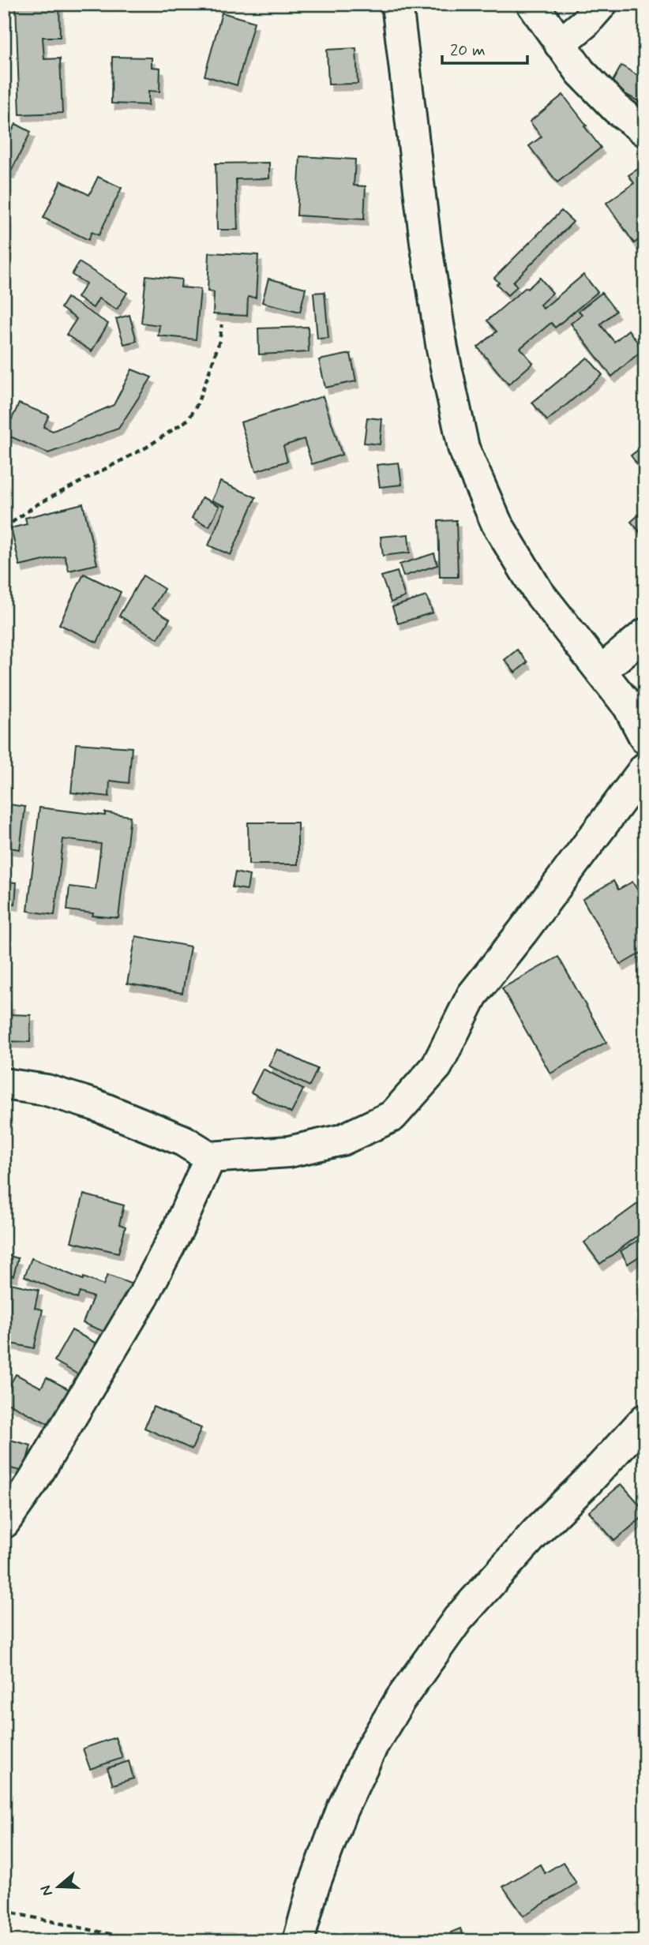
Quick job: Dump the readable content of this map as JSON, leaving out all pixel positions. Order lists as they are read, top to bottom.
{
  "scale_bar": "20 m",
  "north": "left"
}
